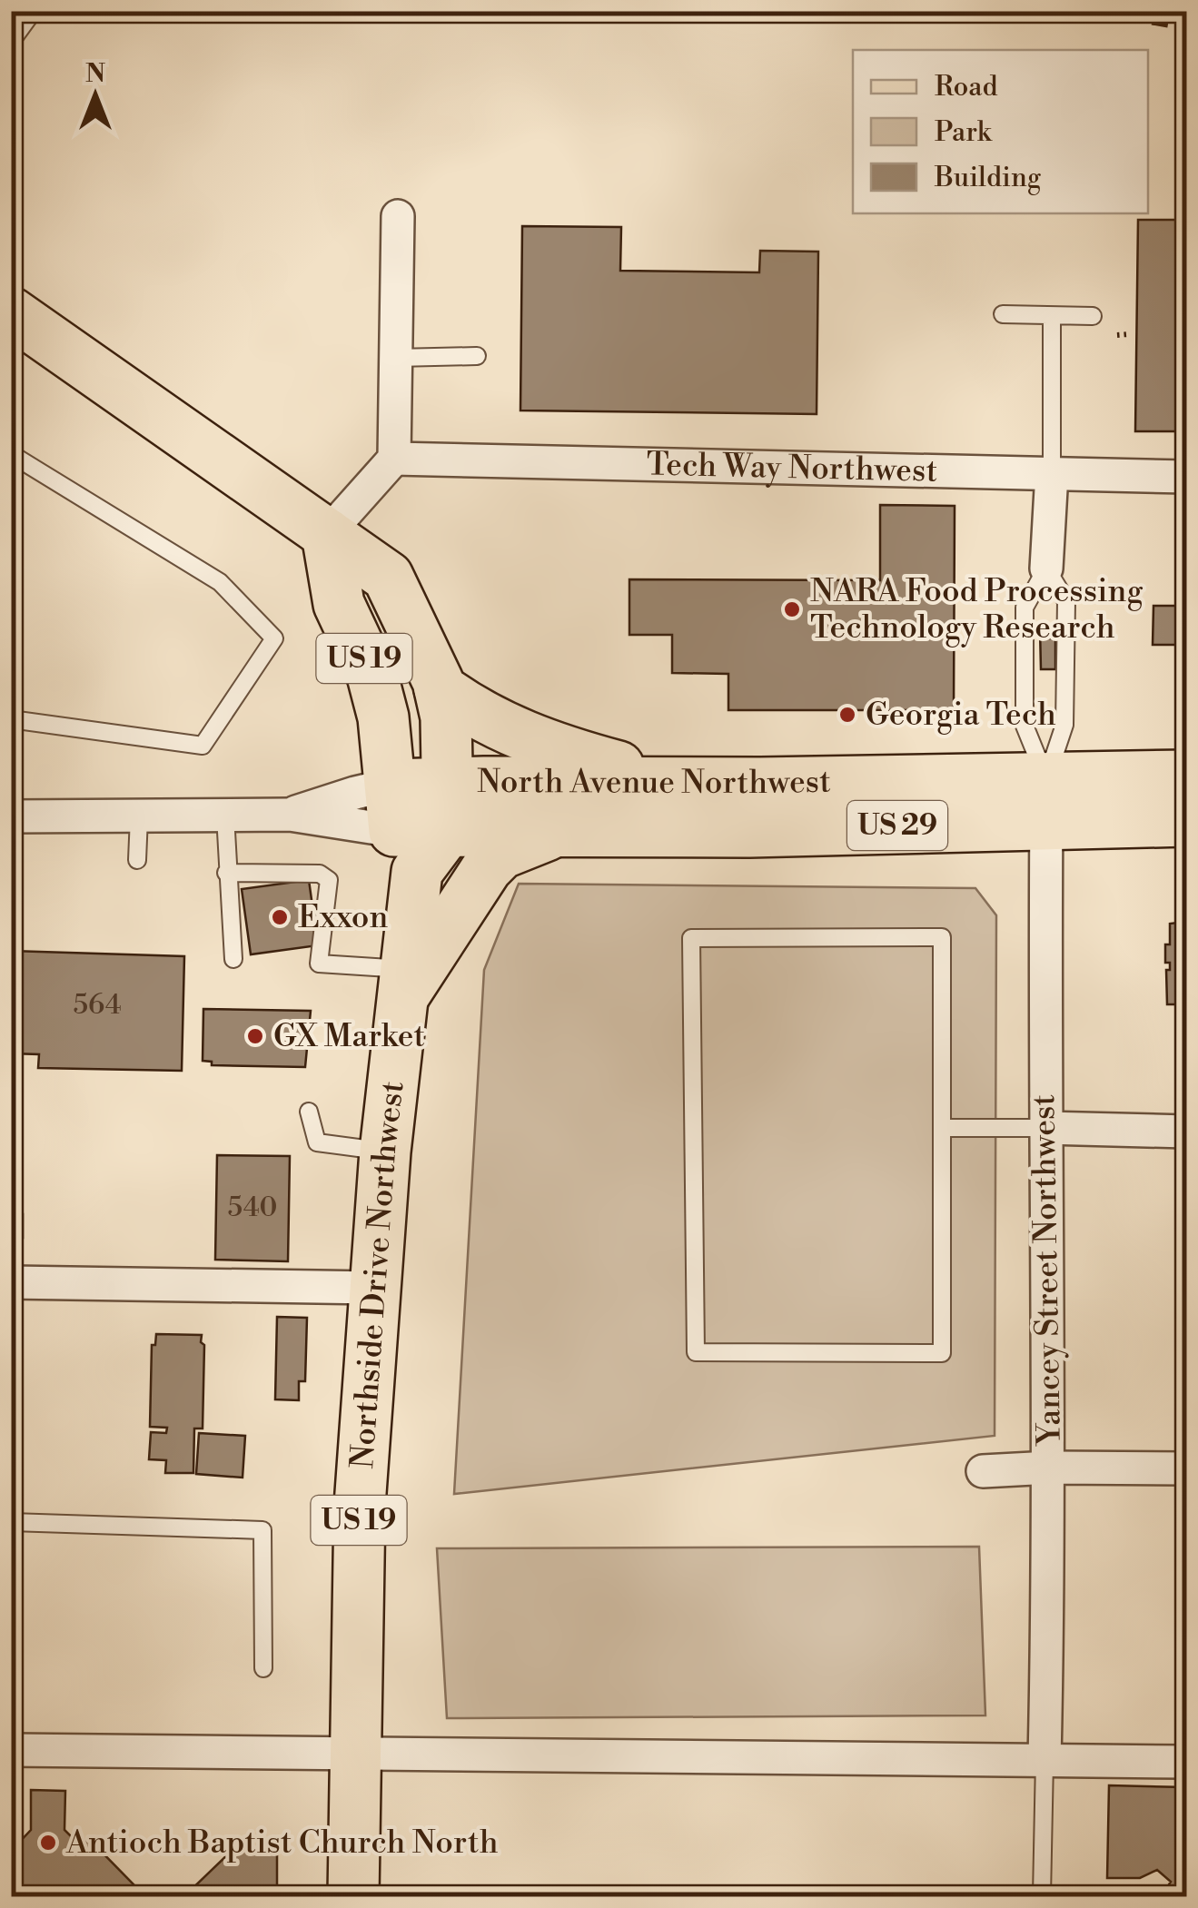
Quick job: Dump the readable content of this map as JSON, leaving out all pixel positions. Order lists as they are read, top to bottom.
{
  "streets": {
    "main road": [
      "US 19",
      "North Avenue Northwest",
      "US 29",
      "Northside Drive Northwest"
    ],
    "street": ["Tech Way Northwest", "Yancey Street Northwest"]
  },
  "crossings": [
    ["US 19", "North Avenue Northwest"],
    ["US 19", "Northside Drive Northwest"],
    ["North Avenue Northwest", "US 29"],
    ["North Avenue Northwest", "Yancey Street Northwest"],
    ["North Avenue Northwest", "Northside Drive Northwest"],
    ["US 29", "Northside Drive Northwest"]
  ],
  "places": [
    "NARA Food Processing Technology Research",
    "Georgia Tech",
    "Exxon",
    "GX Market",
    "Antioch Baptist Church North"
  ],
  "house_numbers": ["564", "540"],
  "legend": ["Road", "Park", "Building"],
  "north": "top"
}
